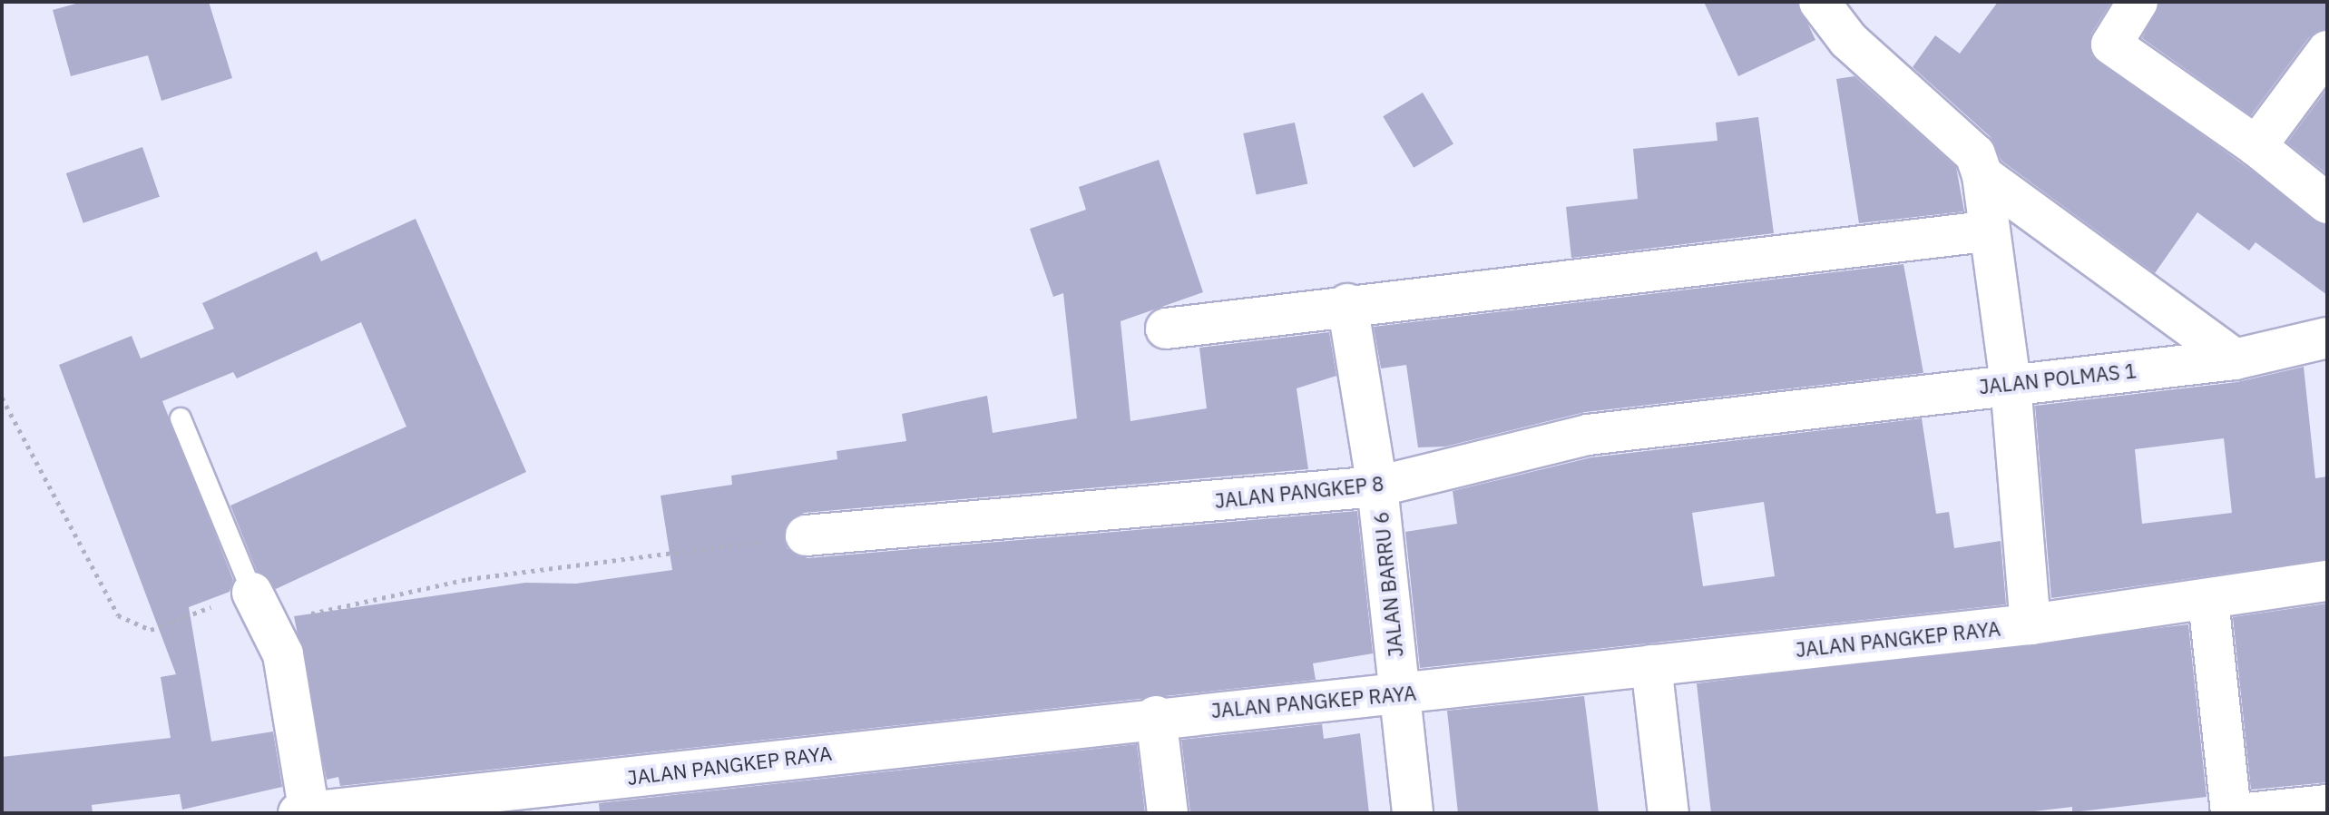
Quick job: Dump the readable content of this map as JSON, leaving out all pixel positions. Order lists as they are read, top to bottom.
{
  "streets": {
    "street": [
      "JALAN POLMAS 1",
      "JALAN PANGKEP 8",
      "JALAN BARRU 6",
      "JALAN PANGKEP RAYA"
    ]
  },
  "crossings": [
    ["JALAN POLMAS 1", "JALAN PANGKEP 8"],
    ["JALAN PANGKEP 8", "JALAN BARRU 6"],
    ["JALAN BARRU 6", "JALAN PANGKEP RAYA"]
  ]
}
